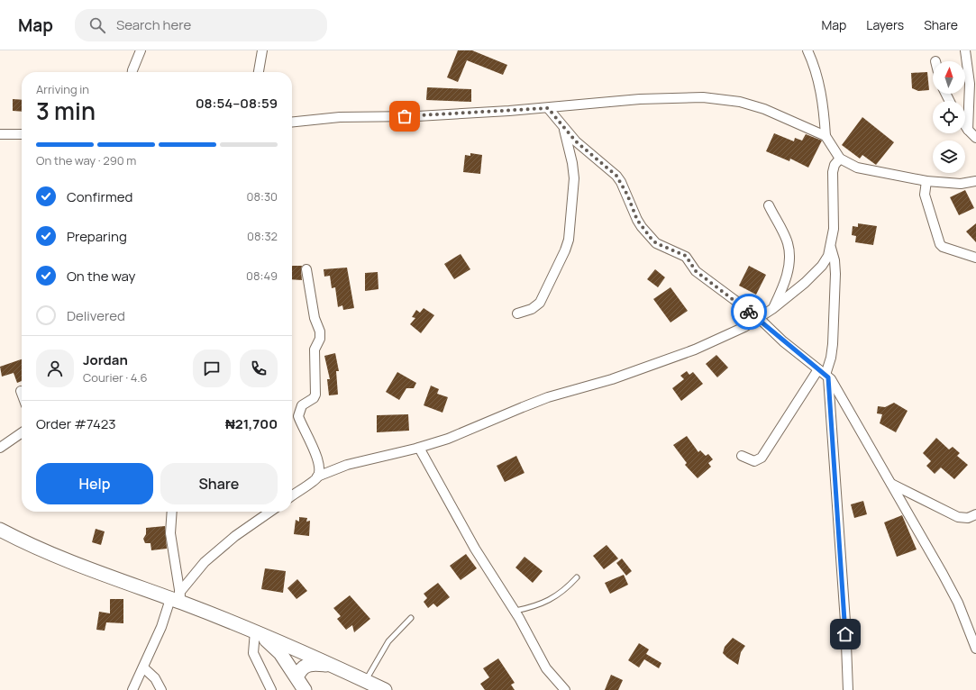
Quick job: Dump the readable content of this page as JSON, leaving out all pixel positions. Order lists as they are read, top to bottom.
{
  "north": "top",
  "page": {
    "header": "Map",
    "search": "Search here",
    "nav": ["Map", "Layers", "Share"],
    "heading": ["3 min", "Arriving in", "08:54–08:59"],
    "panel": [
      "Jordan",
      "Courier · 4.6",
      "Order #7423",
      "₦21,700"
    ],
    "bar": "On the way · 290 m",
    "list": [
      ["Confirmed", "08:30"],
      ["Preparing", "08:32"],
      ["On the way", "08:49"],
      "Delivered"
    ],
    "buttons": ["Help", "Share"]
  }
}
